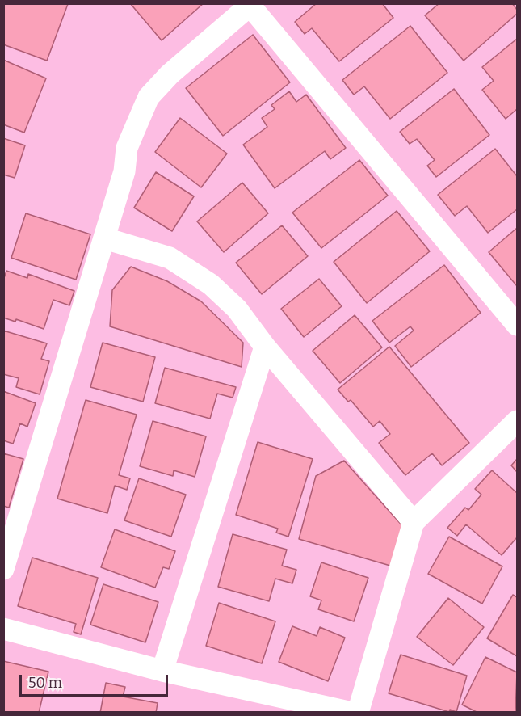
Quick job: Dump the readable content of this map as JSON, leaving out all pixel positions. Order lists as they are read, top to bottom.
{
  "scale_bar": "50 m"
}
